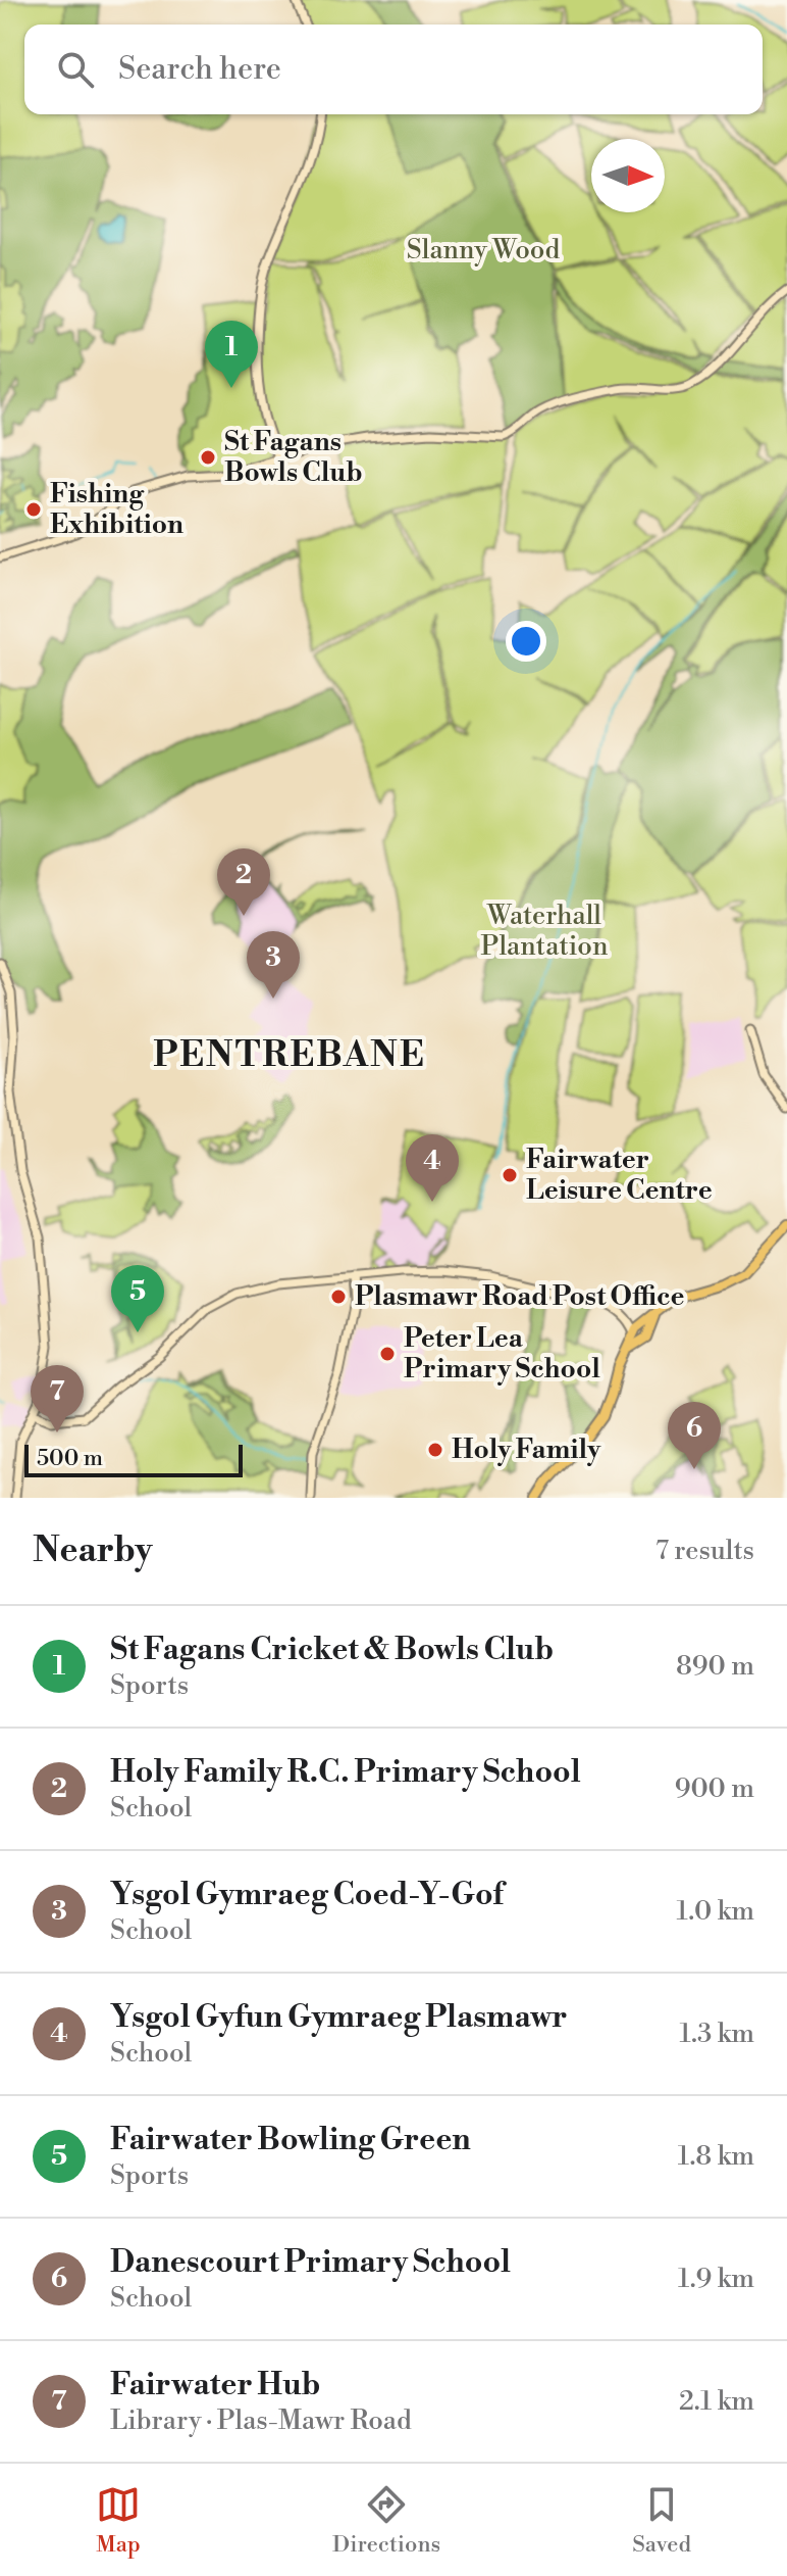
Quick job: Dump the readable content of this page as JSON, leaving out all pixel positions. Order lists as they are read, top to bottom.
{
  "districts": ["PENTREBANE"],
  "parks": ["Slanny Wood", "Waterhall Plantation"],
  "places": [
    "St Fagans Bowls Club",
    "Fishing Exhibition",
    "Fairwater Leisure Centre",
    "Plasmawr Road Post Office",
    "Peter Lea Primary School",
    "Holy Family"
  ],
  "scale_bar": "500 m",
  "north": "right",
  "page": {
    "search": "Search here",
    "pins": [
      "1",
      "2",
      "3",
      "4",
      "5",
      "7",
      "6"
    ],
    "scale": "500 m",
    "heading": ["Nearby", "7 results"],
    "list": [
      {
        "mark": "1",
        "name": "St Fagans Cricket & Bowls Club",
        "note": "Sports",
        "value": "890 m"
      },
      {
        "mark": "2",
        "name": "Holy Family R.C. Primary School",
        "note": "School",
        "value": "900 m"
      },
      {
        "mark": "3",
        "name": "Ysgol Gymraeg Coed-Y-Gof",
        "note": "School",
        "value": "1.0 km"
      },
      {
        "mark": "4",
        "name": "Ysgol Gyfun Gymraeg Plasmawr",
        "note": "School",
        "value": "1.3 km"
      },
      {
        "mark": "5",
        "name": "Fairwater Bowling Green",
        "note": "Sports",
        "value": "1.8 km"
      },
      {
        "mark": "6",
        "name": "Danescourt Primary School",
        "note": "School",
        "value": "1.9 km"
      },
      {
        "mark": "7",
        "name": "Fairwater Hub",
        "note": "Library · Plas-Mawr Road",
        "value": "2.1 km"
      }
    ],
    "nav": ["Map", "Directions", "Saved"]
  }
}
